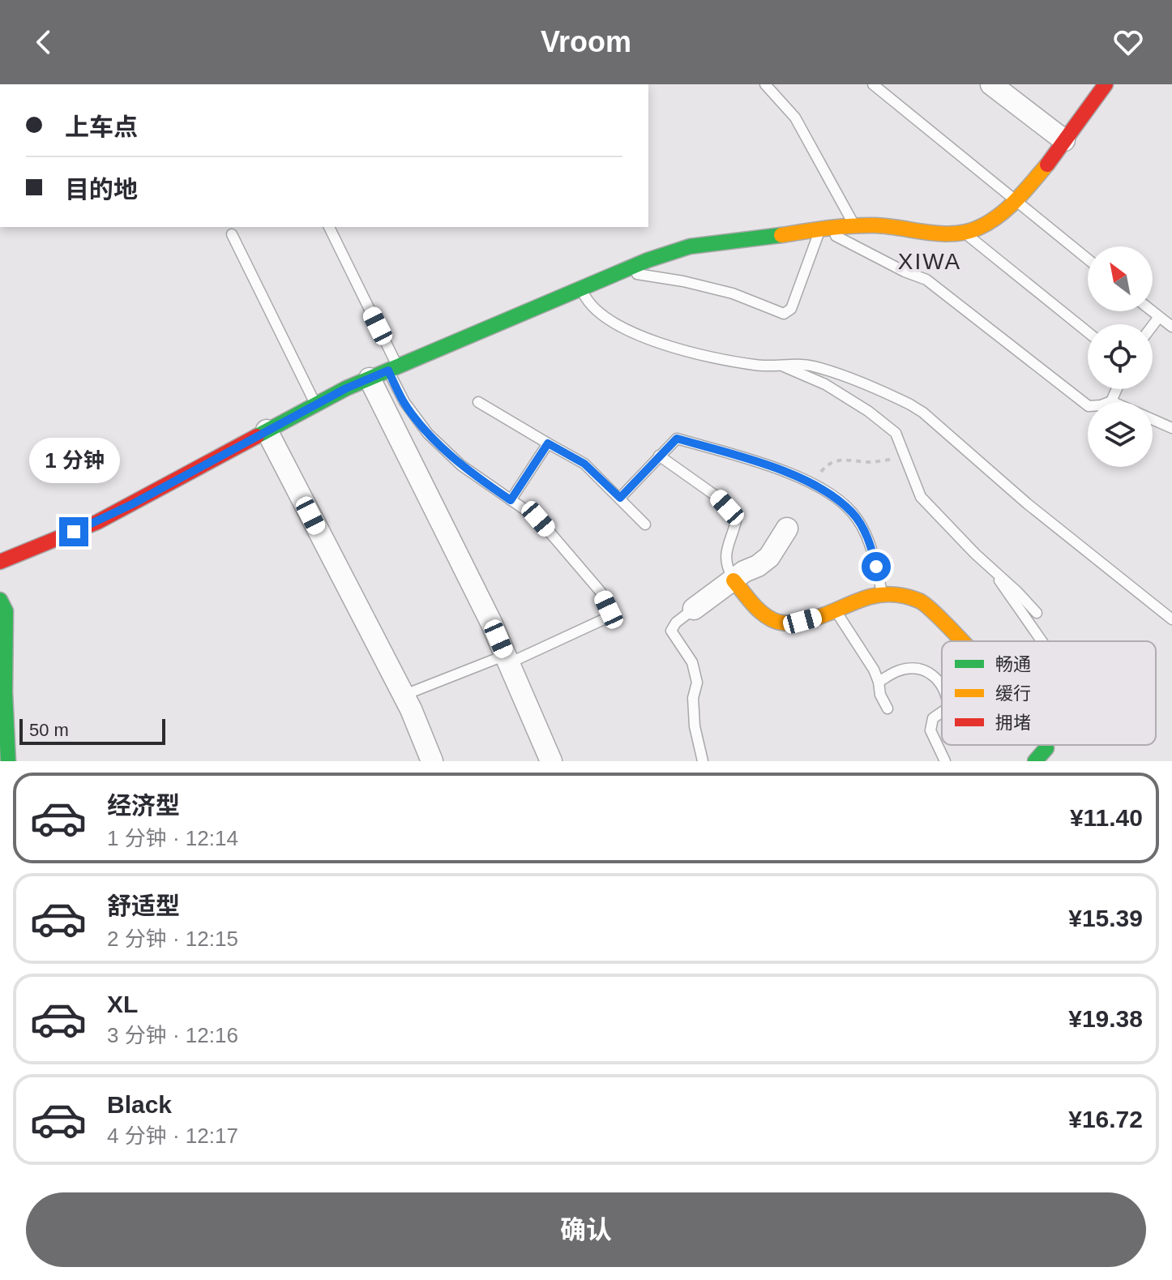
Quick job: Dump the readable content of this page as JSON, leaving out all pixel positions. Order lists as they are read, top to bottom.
{
  "districts": ["XIWA"],
  "legend": ["畅通", "缓行", "拥堵"],
  "scale_bar": "50 m",
  "north": "top left",
  "page": {
    "header": "Vroom",
    "banner": ["上车点", "目的地"],
    "bubble": "1 分钟",
    "scale": "50 m",
    "list": [
      {
        "name": "经济型",
        "note": "1 分钟 · 12:14",
        "value": "¥11.40"
      },
      {
        "name": "舒适型",
        "note": "2 分钟 · 12:15",
        "value": "¥15.39"
      },
      {
        "name": "XL",
        "note": "3 分钟 · 12:16",
        "value": "¥19.38"
      },
      {
        "name": "Black",
        "note": "4 分钟 · 12:17",
        "value": "¥16.72"
      }
    ],
    "buttons": "确认"
  }
}
